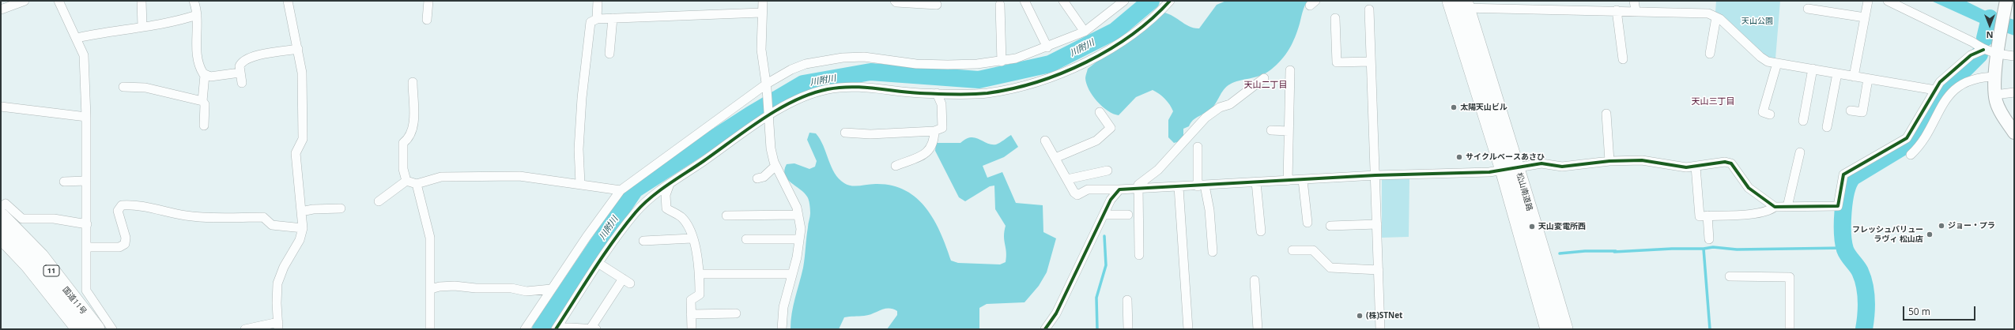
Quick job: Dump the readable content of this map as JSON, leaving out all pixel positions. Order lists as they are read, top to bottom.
{
  "streets": {
    "highway": ["松山南道路", "11", "国道11号"]
  },
  "districts": ["天山二丁目", "天山三丁目"],
  "water": ["川附川"],
  "parks": ["天山公園"],
  "places": [
    "太陽天山ビル",
    "サイクルベースあさひ",
    "ジョー・プラ",
    "天山変電所西",
    "フレッシュバリュー ラヴィ 松山店",
    "(株)STNet"
  ],
  "scale_bar": "50 m",
  "north": "bottom"
}
